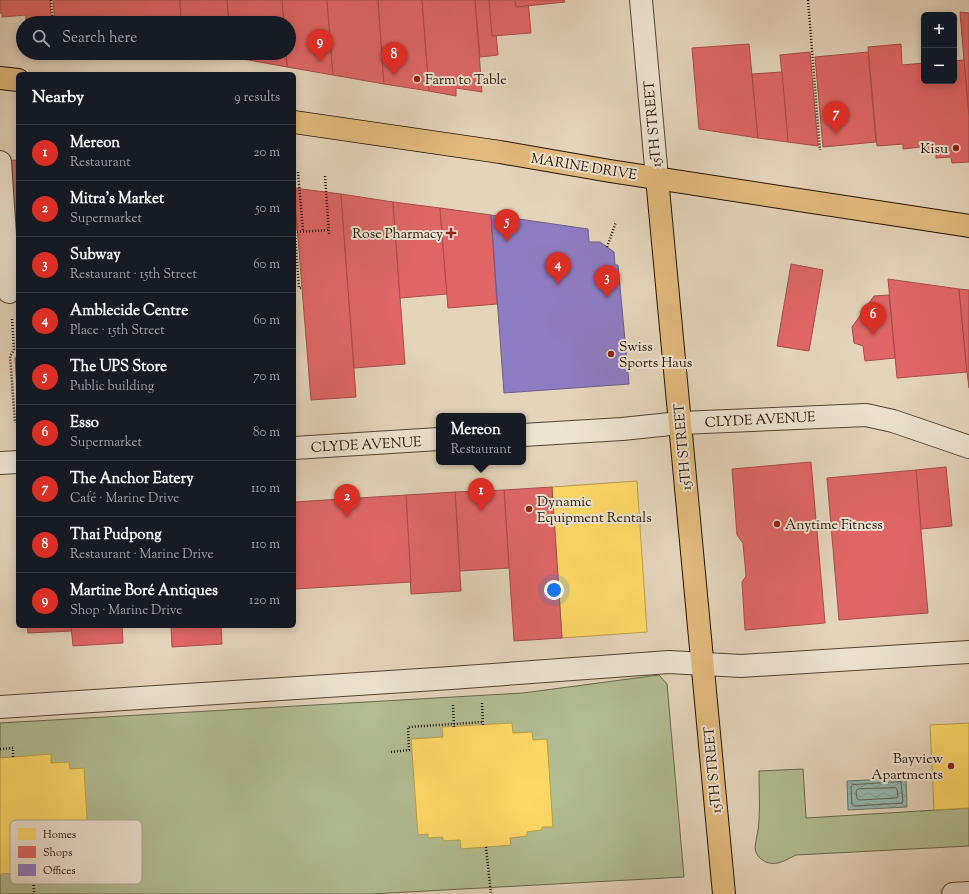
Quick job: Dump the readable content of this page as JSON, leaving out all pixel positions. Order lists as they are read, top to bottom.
{
  "streets": {
    "main road": ["15TH STREET", "MARINE DRIVE"],
    "street": ["CLYDE AVENUE"]
  },
  "crossings": [
    ["15TH STREET", "MARINE DRIVE"],
    ["15TH STREET", "CLYDE AVENUE"]
  ],
  "places": {
    "other": [
      "Farm to Table",
      "Kisu",
      "Swiss Sports Haus",
      "Dynamic Equipment Rentals",
      "Anytime Fitness",
      "Bayview Apartments"
    ],
    "health": ["Rose Pharmacy"]
  },
  "legend": ["Homes", "Shops", "Offices"],
  "page": {
    "map_buttons": ["+", "−"],
    "search": "Search here",
    "pins": [
      "9",
      "8",
      "7",
      "5",
      "4",
      "3",
      "6",
      "1",
      "2"
    ],
    "heading": ["Nearby", "9 results"],
    "list": [
      {
        "mark": "1",
        "name": "Mereon",
        "note": "Restaurant",
        "value": "20 m"
      },
      {
        "mark": "2",
        "name": "Mitra's Market",
        "note": "Supermarket",
        "value": "50 m"
      },
      {
        "mark": "3",
        "name": "Subway",
        "note": "Restaurant · 15th Street",
        "value": "60 m"
      },
      {
        "mark": "4",
        "name": "Amblecide Centre",
        "note": "Place · 15th Street",
        "value": "60 m"
      },
      {
        "mark": "5",
        "name": "The UPS Store",
        "note": "Public building",
        "value": "70 m"
      },
      {
        "mark": "6",
        "name": "Esso",
        "note": "Supermarket",
        "value": "80 m"
      },
      {
        "mark": "7",
        "name": "The Anchor Eatery",
        "note": "Café · Marine Drive",
        "value": "110 m"
      },
      {
        "mark": "8",
        "name": "Thai Pudpong",
        "note": "Restaurant · Marine Drive",
        "value": "110 m"
      },
      {
        "mark": "9",
        "name": "Martine Boré Antiques",
        "note": "Shop · Marine Drive",
        "value": "120 m"
      }
    ],
    "popup": ["Mereon", "Restaurant"]
  }
}
